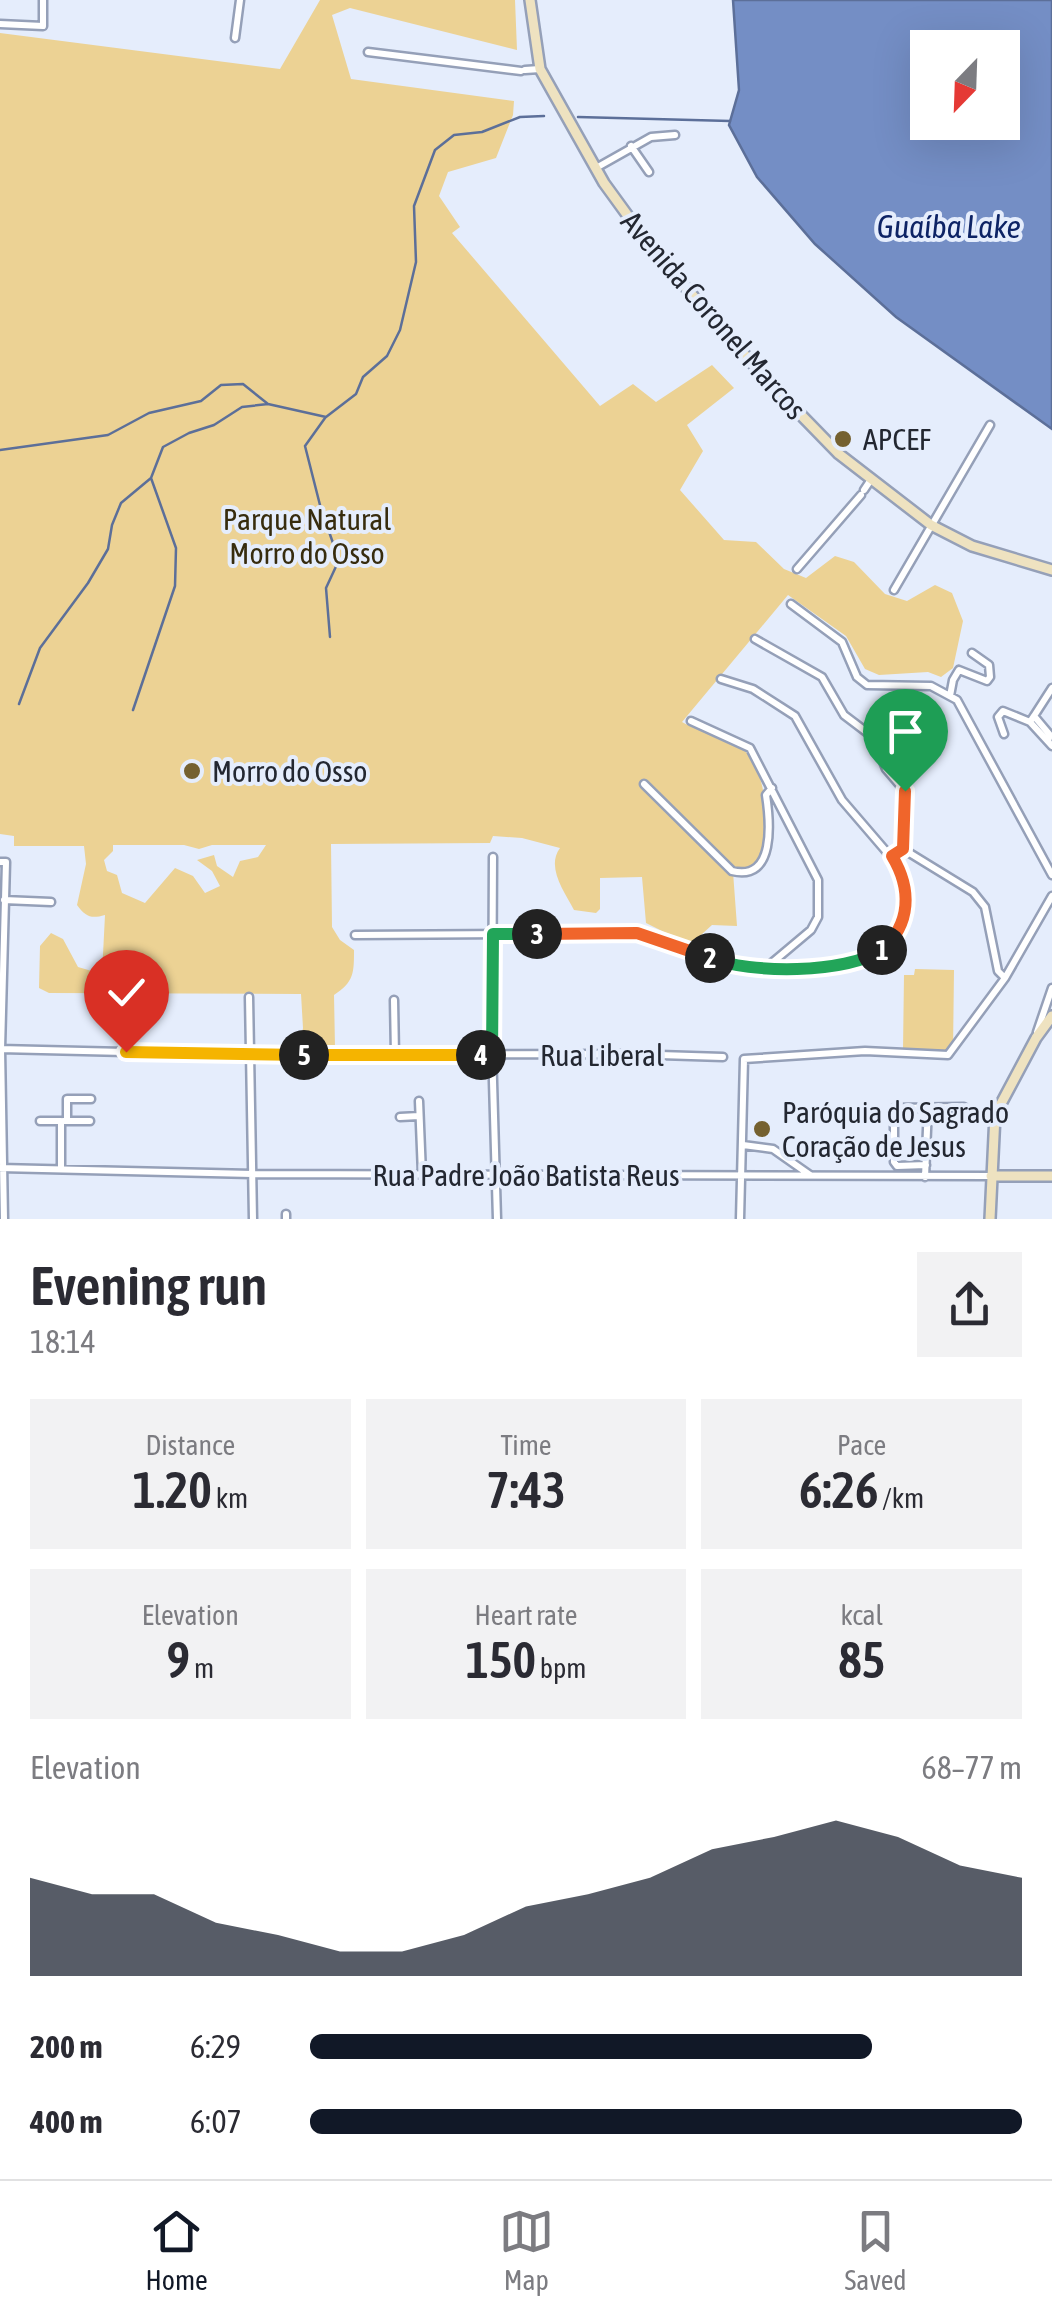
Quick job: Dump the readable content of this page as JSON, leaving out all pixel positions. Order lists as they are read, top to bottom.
{
  "streets": {
    "main road": ["Avenida Coronel Marcos", "Rua Padre João Batista Reus"],
    "street": ["Rua Liberal"]
  },
  "water": ["Guaíba Lake"],
  "parks": ["Parque Natural Morro do Osso"],
  "places": ["APCEF", "Morro do Osso", "Paróquia do Sagrado Coração de Jesus"],
  "north": "bottom left",
  "page": {
    "pins": [
      "3",
      "1",
      "2",
      "4",
      "5"
    ],
    "heading": ["Evening run", "18:14"],
    "stats": [
      ["Distance", "1.20 km"],
      ["Time", "7:43"],
      ["Pace", "6:26 /km"],
      ["Elevation", "9 m"],
      ["Heart rate", "150 bpm"],
      ["kcal", "85"]
    ],
    "chart": ["Elevation", "68–77 m"],
    "list": [
      {
        "name": "200 m",
        "note": "6:29"
      },
      {
        "name": "400 m",
        "note": "6:07"
      }
    ],
    "tabs": ["Home", "Map", "Saved"]
  }
}
